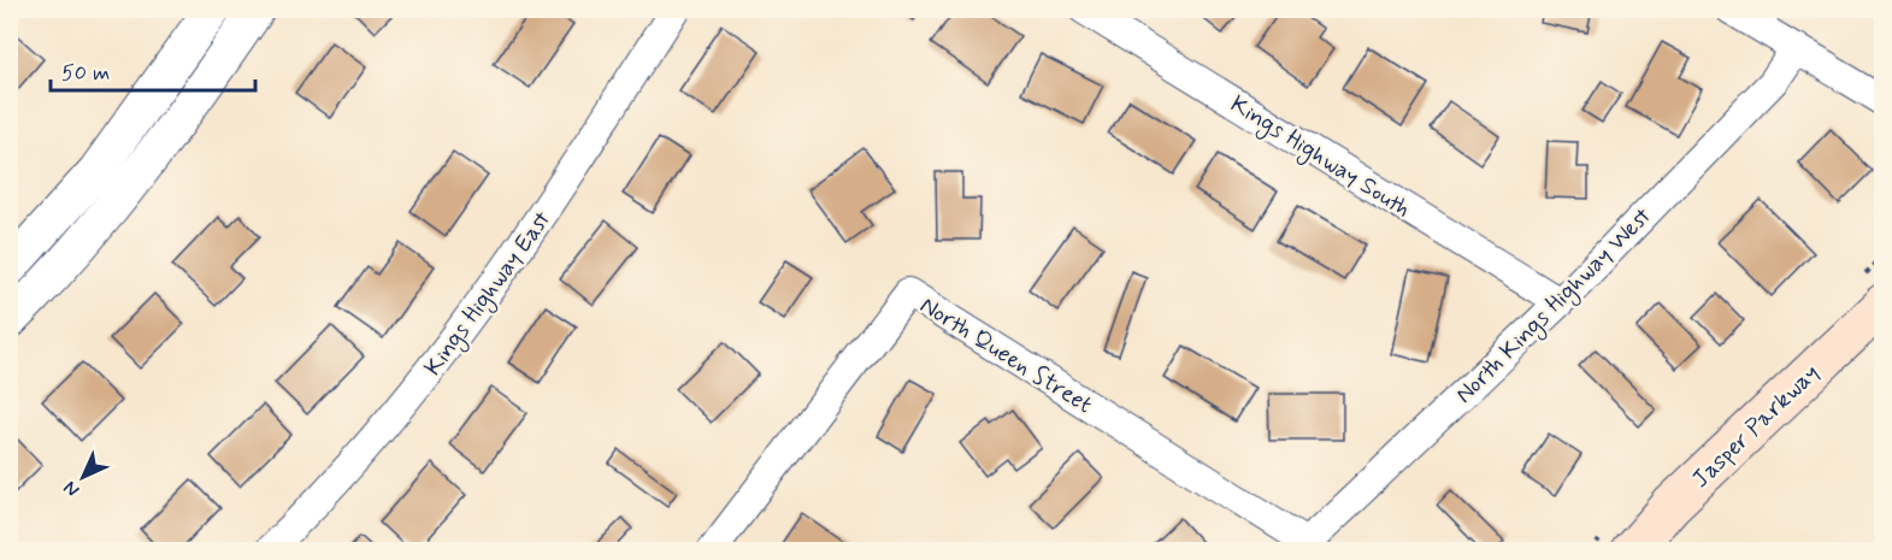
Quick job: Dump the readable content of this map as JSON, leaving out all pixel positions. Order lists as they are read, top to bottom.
{
  "streets": {
    "main road": ["Jasper Parkway"],
    "street": [
      "Kings Highway South",
      "Kings Highway East",
      "North Kings Highway West",
      "North Queen Street"
    ]
  },
  "crossings": [
    ["Kings Highway South", "North Kings Highway West"],
    ["North Kings Highway West", "North Queen Street"]
  ],
  "scale_bar": "50 m",
  "north": "bottom left"
}
